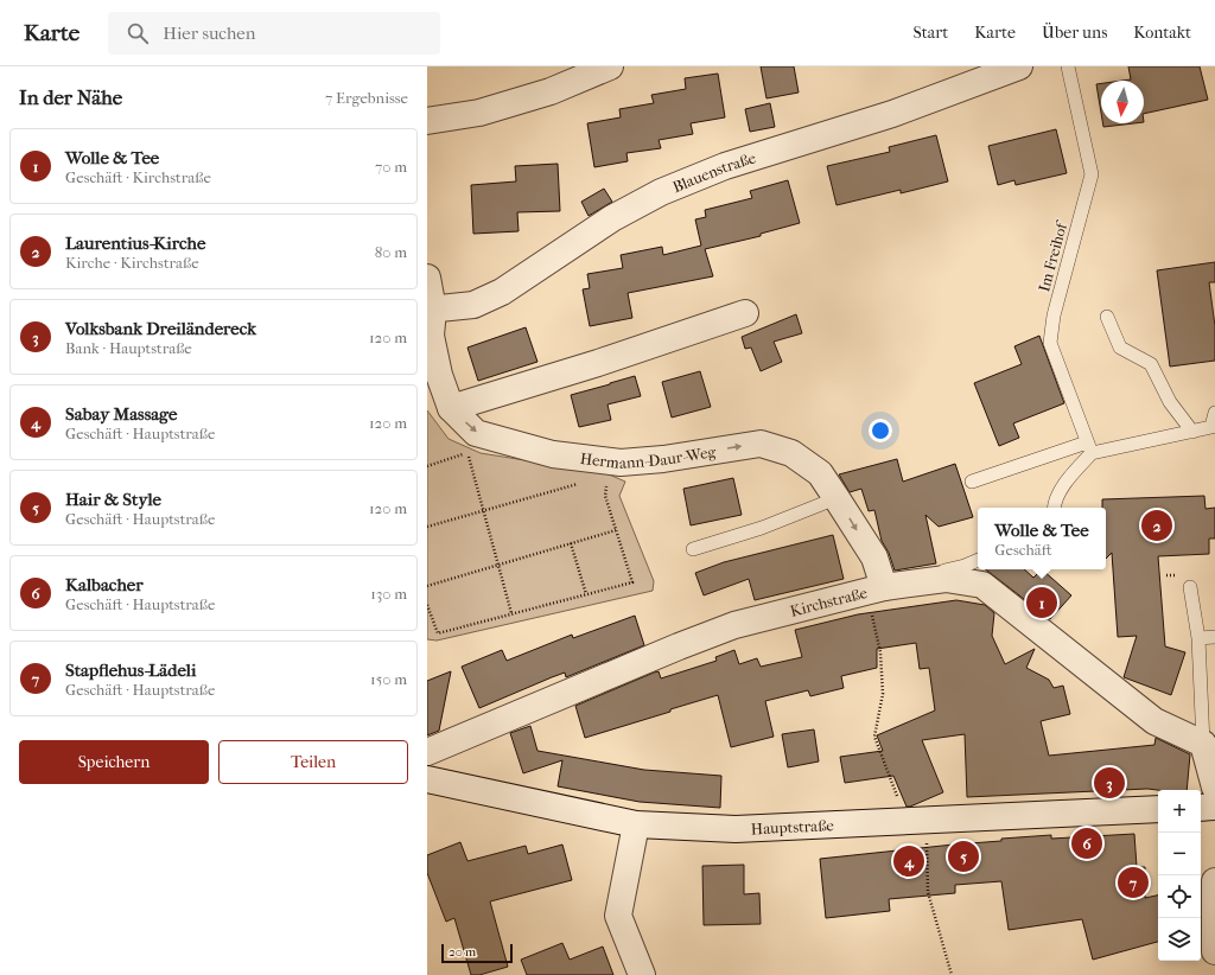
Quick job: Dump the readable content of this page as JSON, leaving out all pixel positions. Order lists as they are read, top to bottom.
{
  "streets": {
    "street": [
      "Blauenstraße",
      "Hermann-Daur-Weg",
      "Kirchstraße",
      "Hauptstraße"
    ],
    "lane": ["Im Freihof"]
  },
  "crossings": [
    ["Blauenstraße", "Hermann-Daur-Weg"],
    ["Hermann-Daur-Weg", "Kirchstraße"]
  ],
  "one_way": ["Hermann-Daur-Weg"],
  "scale_bar": "20 m",
  "north": "bottom",
  "page": {
    "header": "Karte",
    "search": "Hier suchen",
    "nav": [
      "Start",
      "Karte",
      "Über uns",
      "Kontakt"
    ],
    "heading": ["In der Nähe", "7 Ergebnisse"],
    "list": [
      {
        "mark": "1",
        "name": "Wolle & Tee",
        "note": "Geschäft · Kirchstraße",
        "value": "70 m"
      },
      {
        "mark": "2",
        "name": "Laurentius-Kirche",
        "note": "Kirche · Kirchstraße",
        "value": "80 m"
      },
      {
        "mark": "3",
        "name": "Volksbank Dreiländereck",
        "note": "Bank · Hauptstraße",
        "value": "120 m"
      },
      {
        "mark": "4",
        "name": "Sabay Massage",
        "note": "Geschäft · Hauptstraße",
        "value": "120 m"
      },
      {
        "mark": "5",
        "name": "Hair & Style",
        "note": "Geschäft · Hauptstraße",
        "value": "120 m"
      },
      {
        "mark": "6",
        "name": "Kalbacher",
        "note": "Geschäft · Hauptstraße",
        "value": "130 m"
      },
      {
        "mark": "7",
        "name": "Stapflehus-Lädeli",
        "note": "Geschäft · Hauptstraße",
        "value": "150 m"
      }
    ],
    "popup": ["Wolle & Tee", "Geschäft"],
    "pins": [
      "2",
      "1",
      "3",
      "6",
      "5",
      "4",
      "7"
    ],
    "buttons": ["Speichern", "Teilen"],
    "map_buttons": ["+", "−"],
    "scale": "20 m"
  }
}
